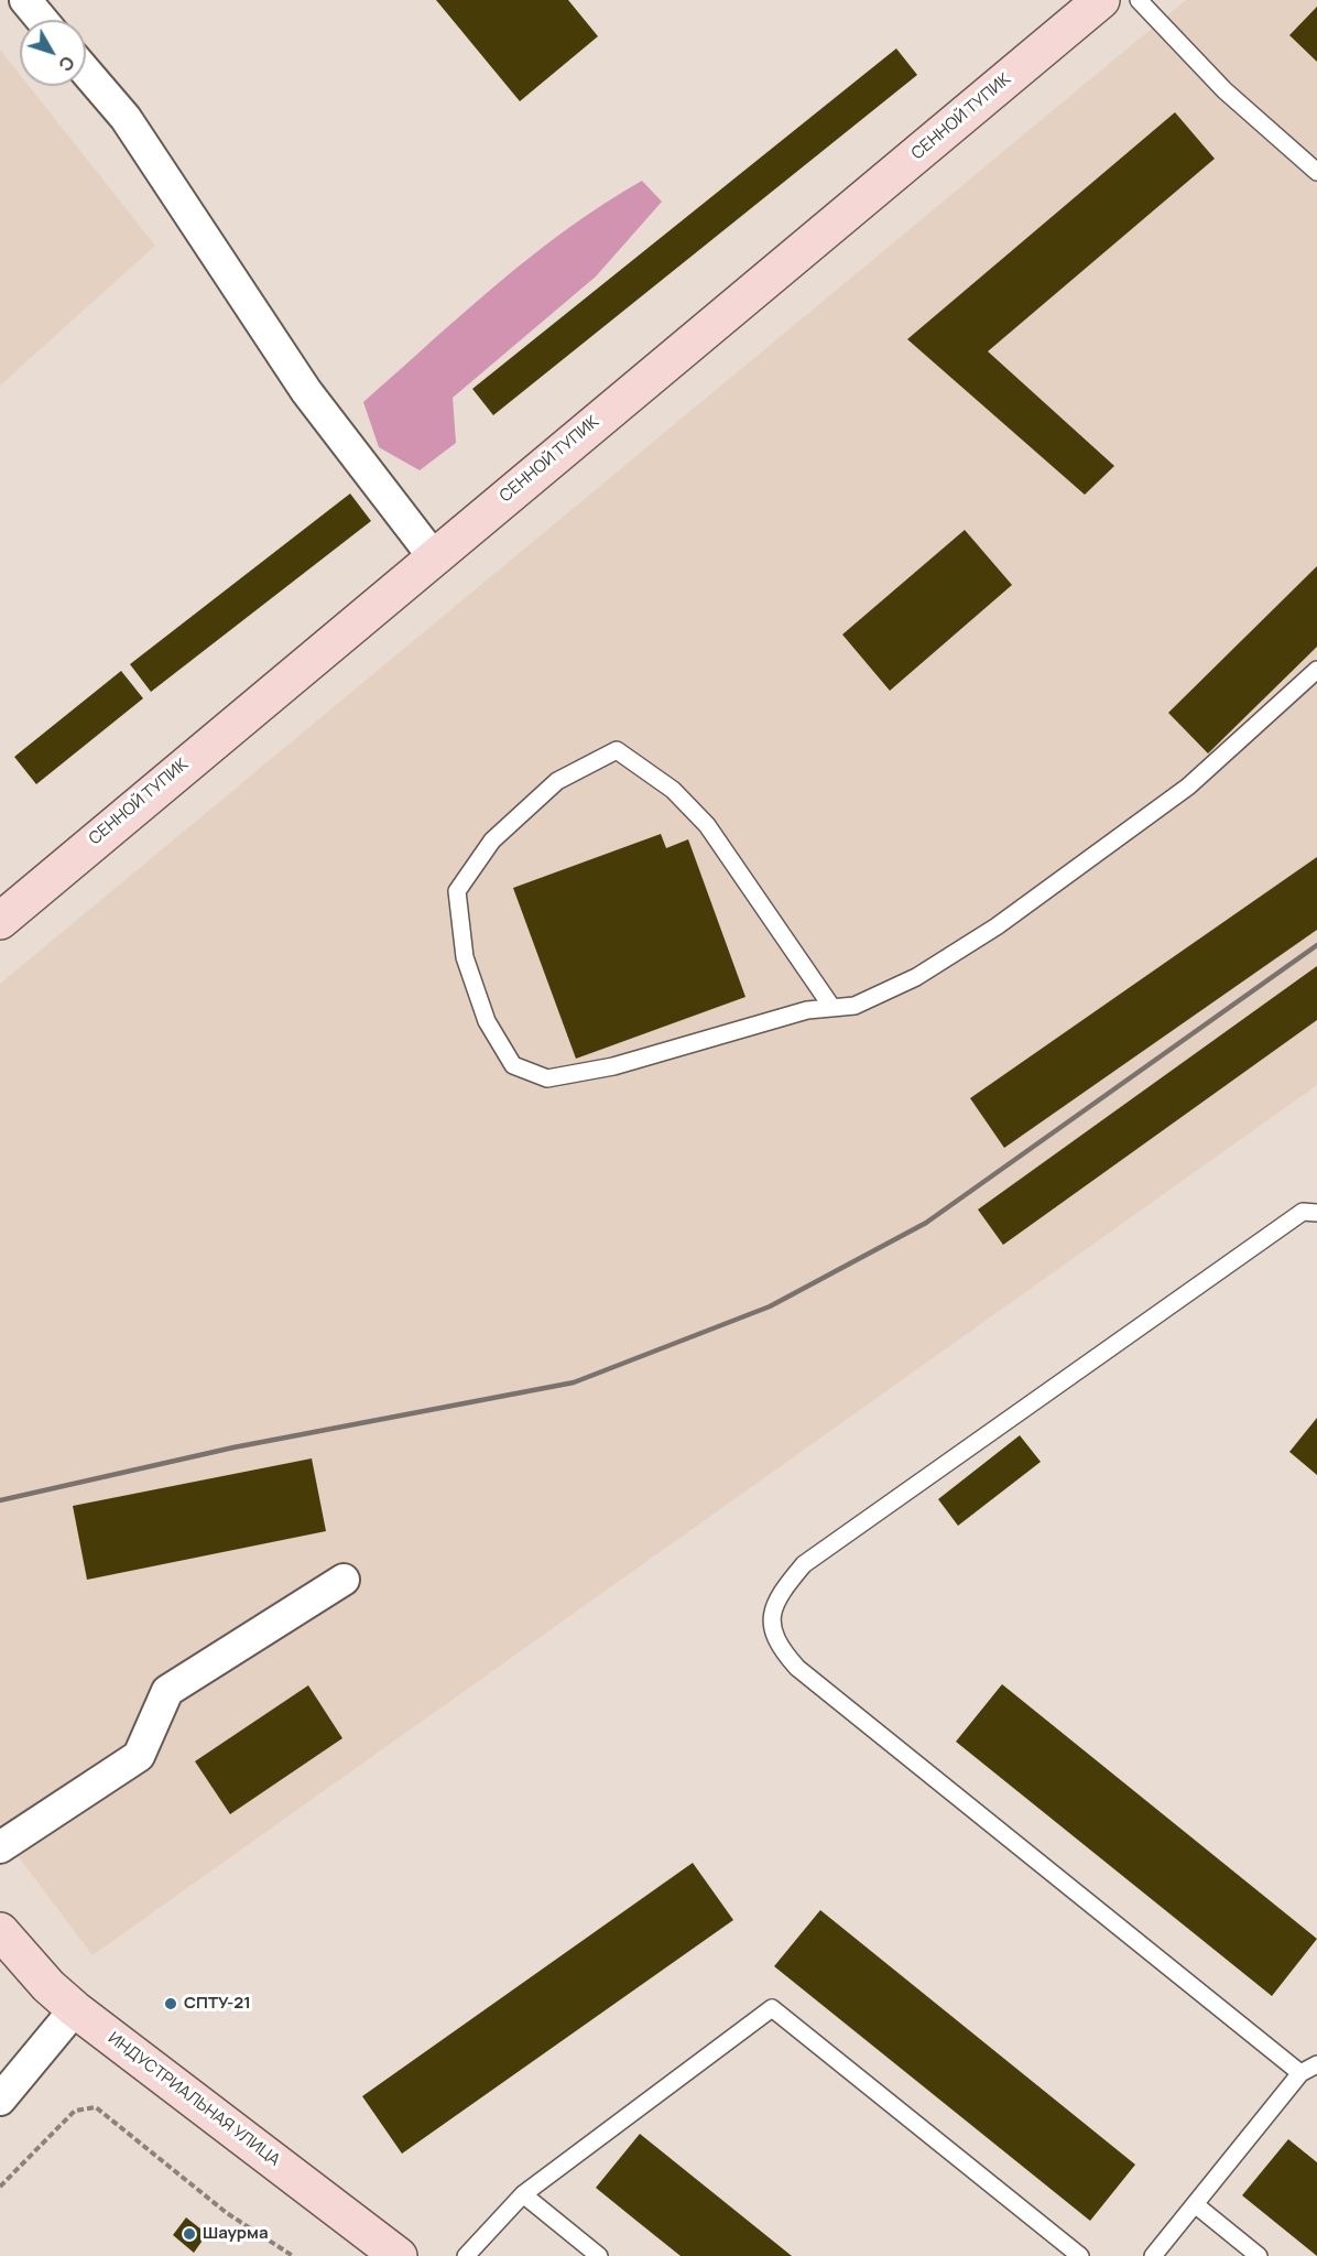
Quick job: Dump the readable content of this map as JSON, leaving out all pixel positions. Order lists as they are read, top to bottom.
{
  "streets": {
    "main road": ["СЕННОЙ ТУПИК", "ИНДУСТРИАЛЬНАЯ УЛИЦА"]
  },
  "places": ["СПТУ-21", "Шаурма"],
  "north": "bottom right"
}
